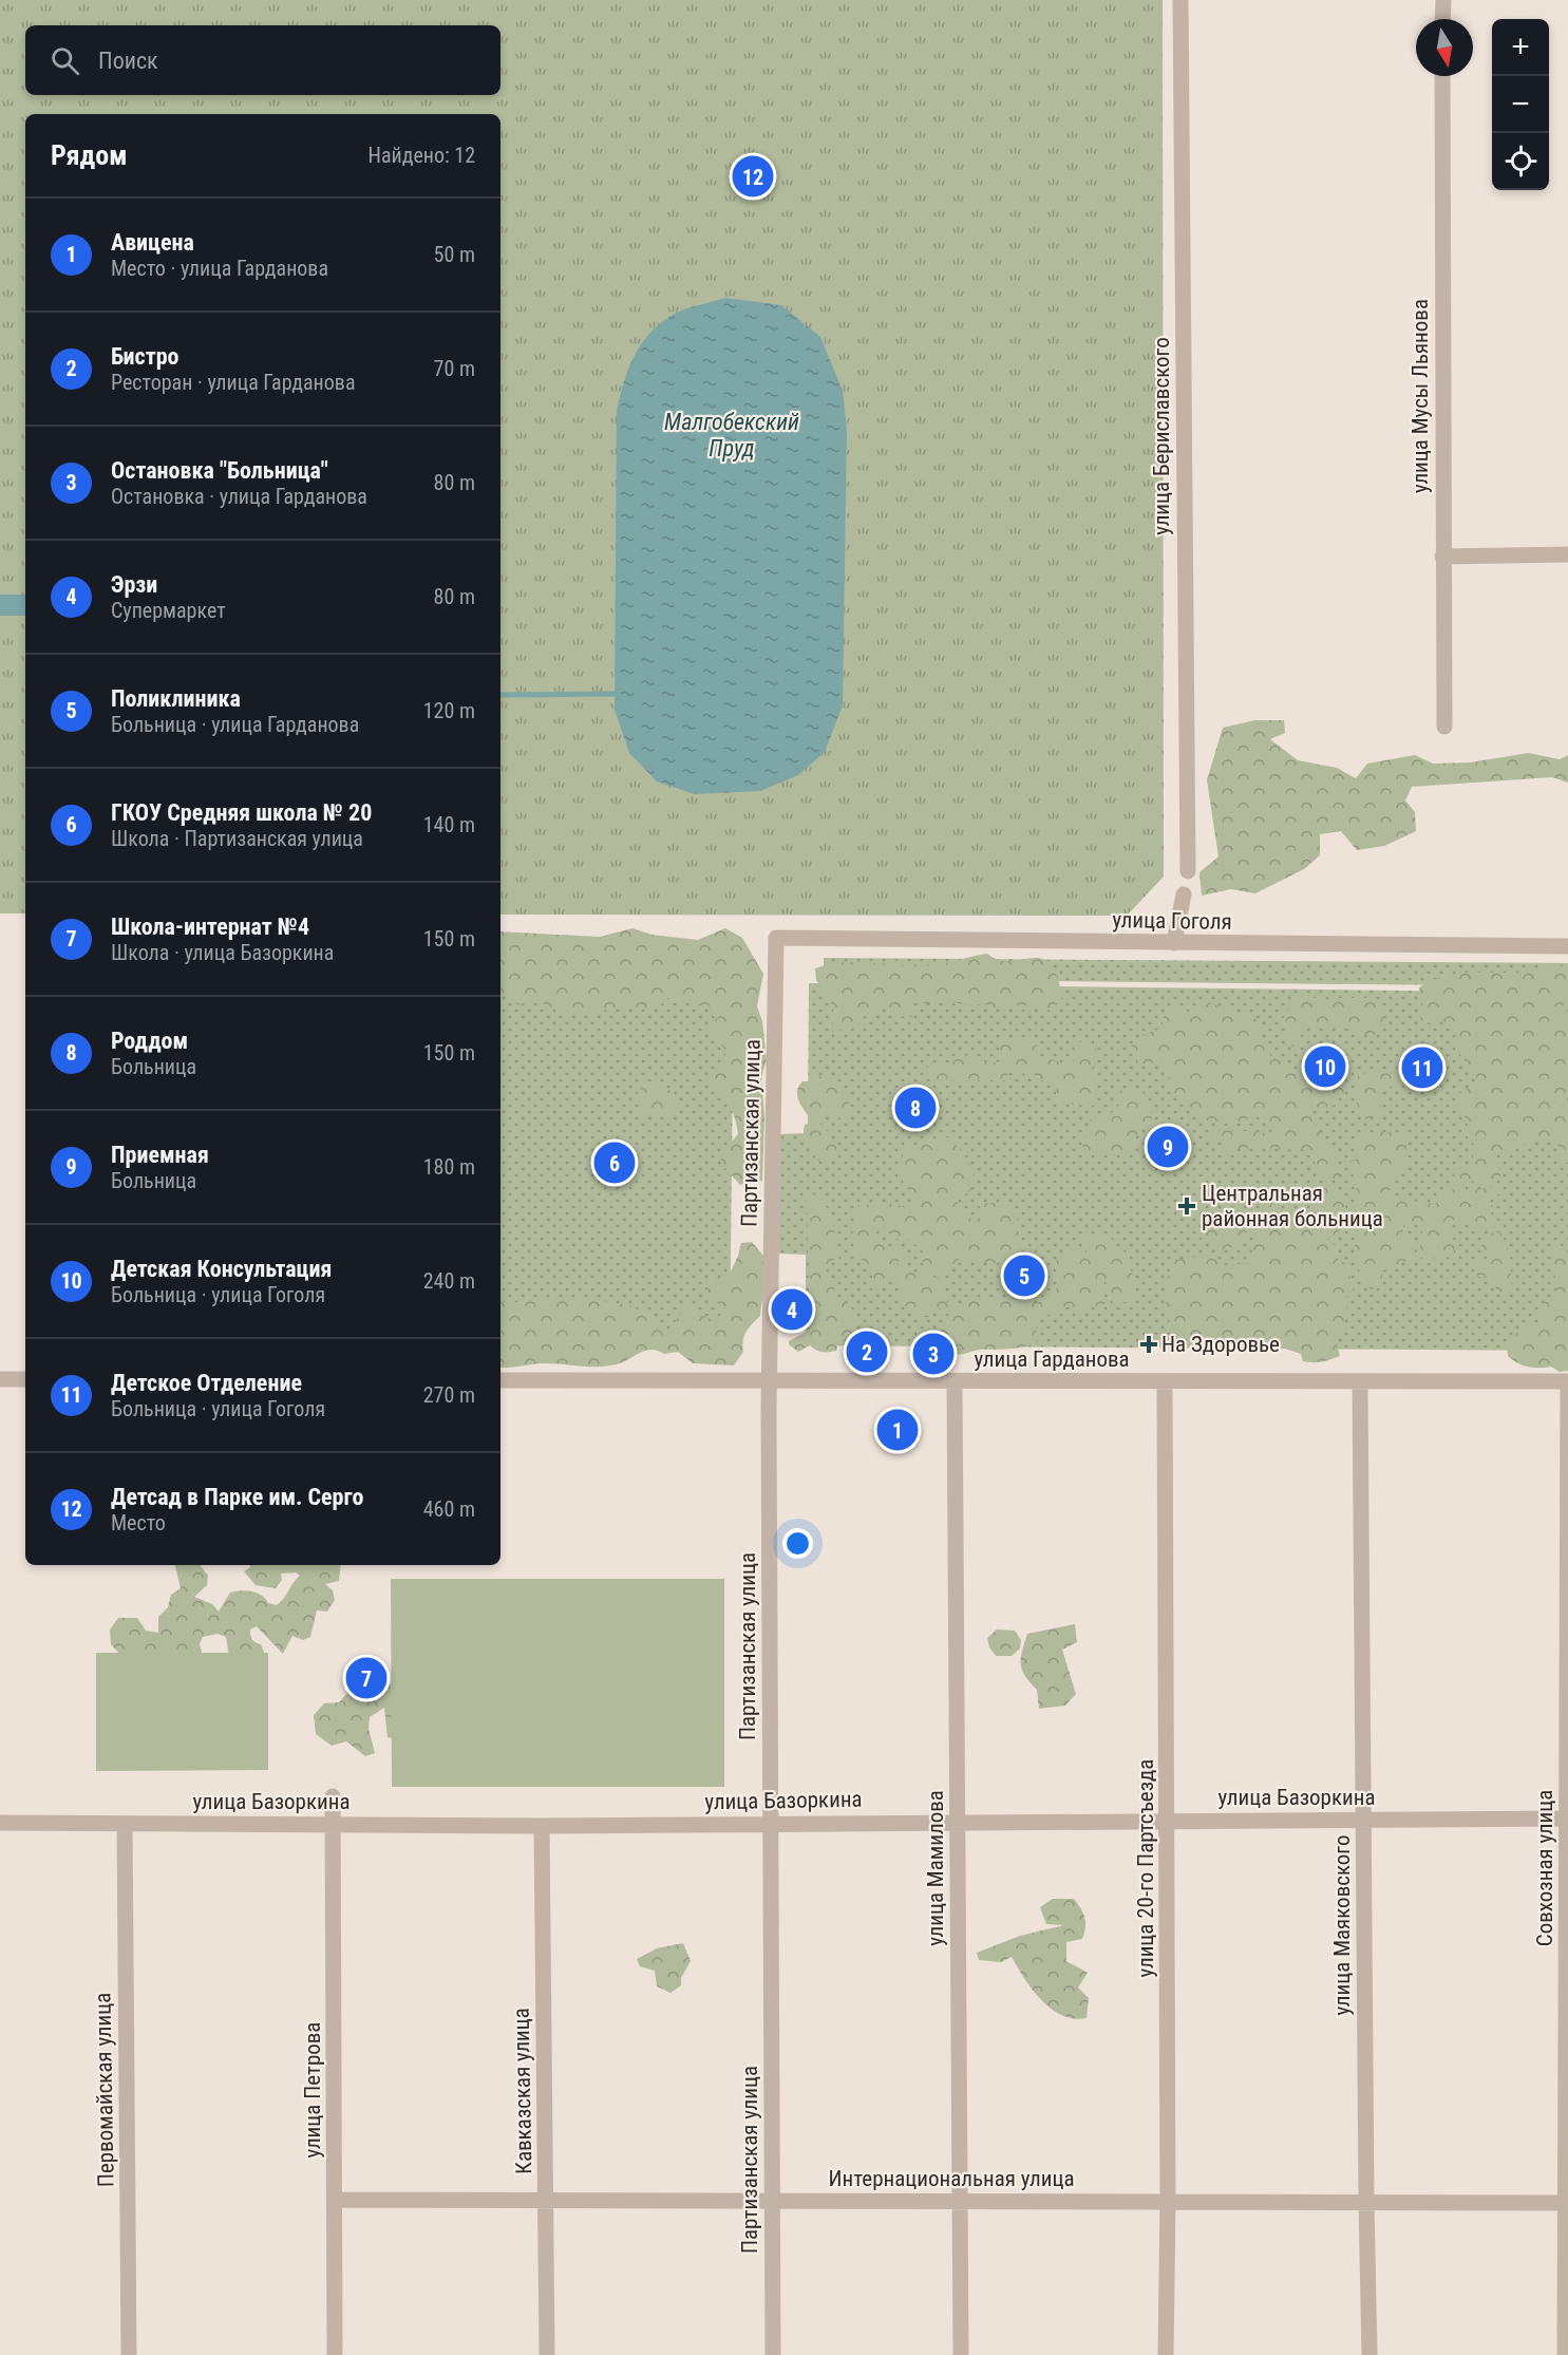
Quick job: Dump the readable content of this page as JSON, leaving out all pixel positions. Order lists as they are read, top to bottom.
{
  "streets": {
    "street": [
      "улица Мусы Льянова",
      "улица Бериславского",
      "улица Гоголя",
      "Партизанская улица",
      "улица Гарданова",
      "улица Базоркина",
      "улица Мамилова",
      "улица 20-го Партсъезда",
      "Совхозная улица",
      "улица Маяковского",
      "Первомайская улица",
      "улица Петрова",
      "Кавказская улица",
      "Интернациональная улица"
    ]
  },
  "crossings": [
    ["улица Гоголя", "Партизанская улица"],
    ["Партизанская улица", "улица Гарданова"],
    ["Партизанская улица", "улица Базоркина"],
    ["Партизанская улица", "Интернациональная улица"],
    ["улица Гарданова", "улица Мамилова"],
    ["улица Гарданова", "улица 20-го Партсъезда"],
    ["улица Гарданова", "Совхозная улица"],
    ["улица Гарданова", "улица Маяковского"],
    ["улица Базоркина", "улица Мамилова"],
    ["улица Базоркина", "улица 20-го Партсъезда"],
    ["улица Базоркина", "Совхозная улица"],
    ["улица Базоркина", "улица Маяковского"],
    ["улица Базоркина", "Первомайская улица"],
    ["улица Базоркина", "улица Петрова"],
    ["улица Базоркина", "Кавказская улица"],
    ["улица Мамилова", "Интернациональная улица"],
    ["улица 20-го Партсъезда", "Интернациональная улица"],
    ["Совхозная улица", "Интернациональная улица"],
    ["улица Маяковского", "Интернациональная улица"],
    ["улица Петрова", "Интернациональная улица"],
    ["Кавказская улица", "Интернациональная улица"]
  ],
  "water": ["Малгобекский Пруд"],
  "places": {
    "health": ["Центральная районная больница", "На Здоровье"]
  },
  "north": "bottom",
  "page": {
    "map_buttons": ["+", "−"],
    "search": "Поиск",
    "heading": ["Рядом", "Найдено: 12"],
    "pins": [
      "12",
      "10",
      "11",
      "8",
      "9",
      "6",
      "5",
      "4",
      "2",
      "3",
      "1",
      "7"
    ],
    "list": [
      {
        "mark": "1",
        "name": "Авицена",
        "note": "Место · улица Гарданова",
        "value": "50 m"
      },
      {
        "mark": "2",
        "name": "Бистро",
        "note": "Ресторан · улица Гарданова",
        "value": "70 m"
      },
      {
        "mark": "3",
        "name": "Остановка \"Больница\"",
        "note": "Остановка · улица Гарданова",
        "value": "80 m"
      },
      {
        "mark": "4",
        "name": "Эрзи",
        "note": "Супермаркет",
        "value": "80 m"
      },
      {
        "mark": "5",
        "name": "Поликлиника",
        "note": "Больница · улица Гарданова",
        "value": "120 m"
      },
      {
        "mark": "6",
        "name": "ГКОУ Средняя школа № 20",
        "note": "Школа · Партизанская улица",
        "value": "140 m"
      },
      {
        "mark": "7",
        "name": "Школа-интернат №4",
        "note": "Школа · улица Базоркина",
        "value": "150 m"
      },
      {
        "mark": "8",
        "name": "Роддом",
        "note": "Больница",
        "value": "150 m"
      },
      {
        "mark": "9",
        "name": "Приемная",
        "note": "Больница",
        "value": "180 m"
      },
      {
        "mark": "10",
        "name": "Детская Консультация",
        "note": "Больница · улица Гоголя",
        "value": "240 m"
      },
      {
        "mark": "11",
        "name": "Детское Отделение",
        "note": "Больница · улица Гоголя",
        "value": "270 m"
      },
      {
        "mark": "12",
        "name": "Детсад в Парке им. Серго",
        "note": "Место",
        "value": "460 m"
      }
    ]
  }
}
